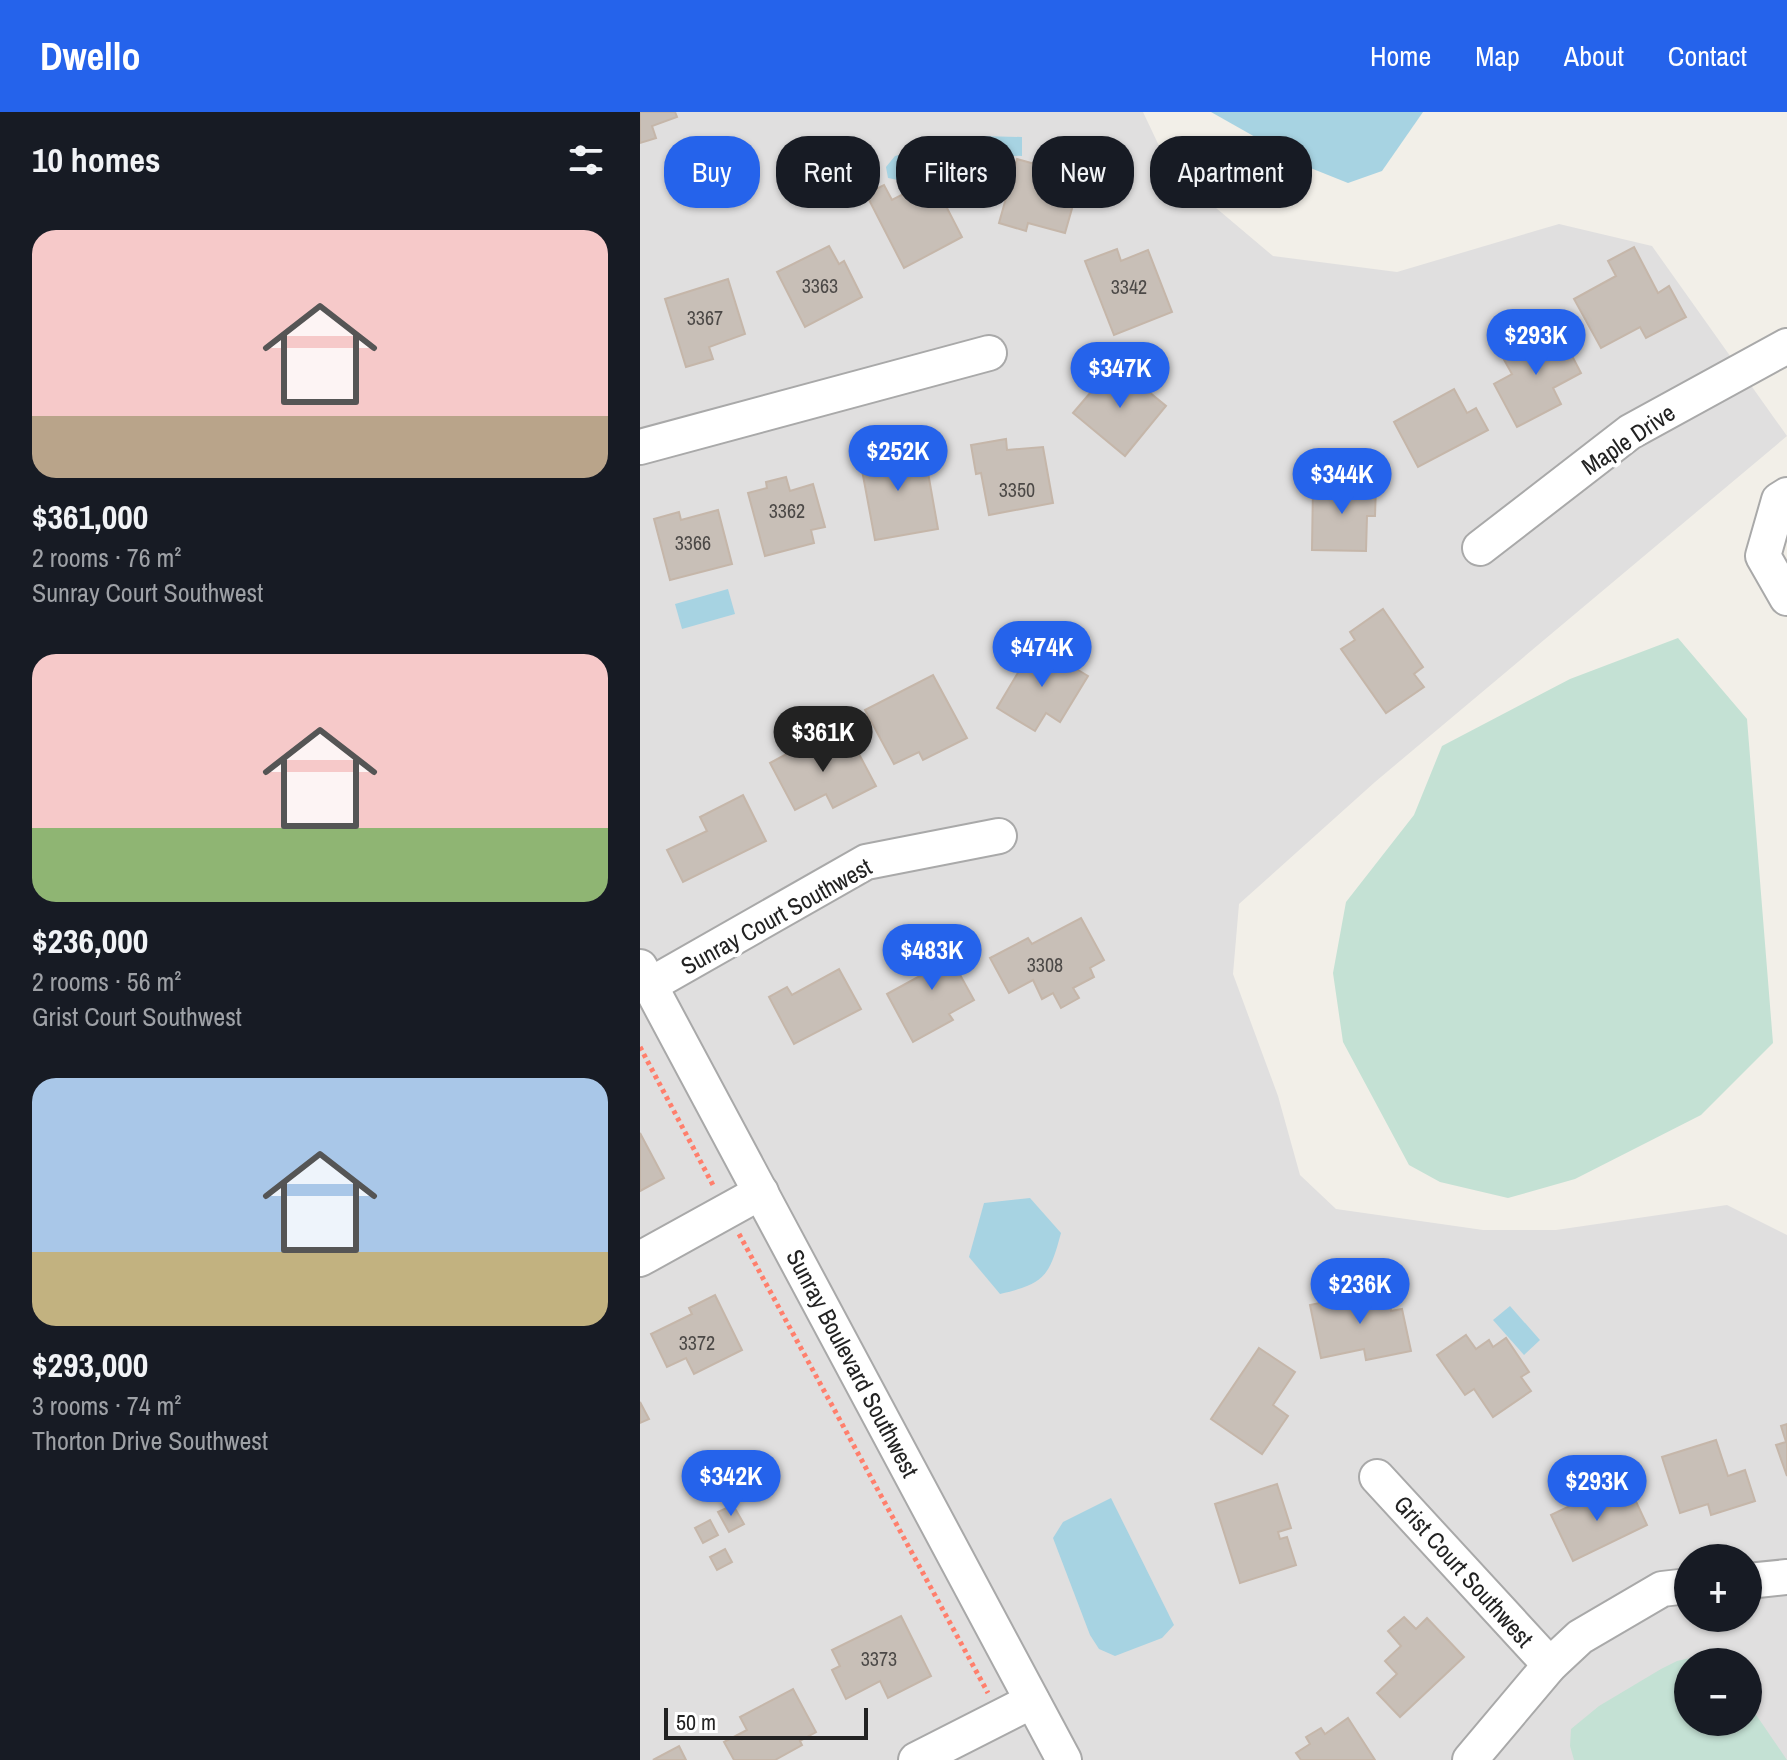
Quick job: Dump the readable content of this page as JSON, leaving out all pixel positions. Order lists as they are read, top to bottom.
{
  "streets": {
    "street": [
      "Maple Drive",
      "Sunray Court Southwest",
      "Sunray Boulevard Southwest",
      "Grist Court Southwest"
    ]
  },
  "crossings": [
    ["Sunray Court Southwest", "Sunray Boulevard Southwest"]
  ],
  "house_numbers": [
    "3363",
    "3342",
    "3367",
    "3350",
    "3362",
    "3366",
    "3308",
    "3372",
    "3373"
  ],
  "scale_bar": "50 m",
  "page": {
    "header": "Dwello",
    "nav": [
      "Home",
      "Map",
      "About",
      "Contact"
    ],
    "heading": "10 homes",
    "chip": [
      "Buy",
      "Rent",
      "Filters",
      "New",
      "Apartment"
    ],
    "list": [
      {
        "name": "$361,000",
        "note": "2 rooms · 76 m² · Sunray Court Southwest"
      },
      {
        "name": "$236,000",
        "note": "2 rooms · 56 m² · Grist Court Southwest"
      },
      {
        "name": "$293,000",
        "note": "3 rooms · 74 m² · Thorton Drive Southwest"
      }
    ],
    "price": [
      "$293K",
      "$347K",
      "$252K",
      "$344K",
      "$474K",
      "$361K",
      "$483K",
      "$236K",
      "$342K",
      "$293K"
    ],
    "map_buttons": ["+", "−"],
    "scale": "50 m"
  }
}
